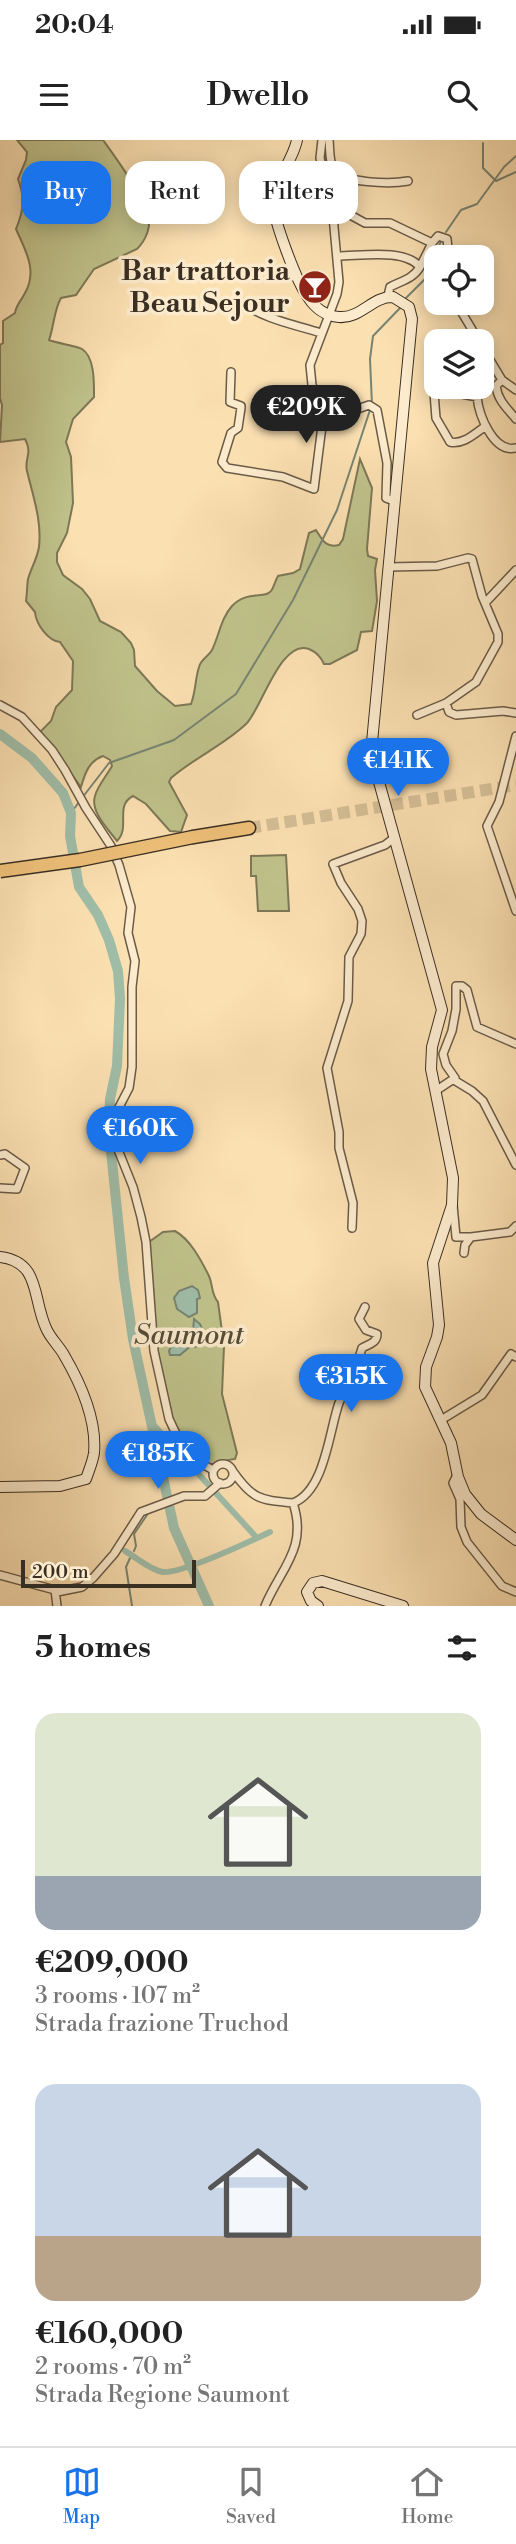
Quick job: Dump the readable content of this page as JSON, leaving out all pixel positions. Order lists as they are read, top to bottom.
{
  "parks": ["Saumont"],
  "places": {
    "bar": ["Bar trattoria Beau Sejour"]
  },
  "scale_bar": "200 m",
  "page": {
    "status": "20:04",
    "header": "Dwello",
    "chip": ["Buy", "Rent", "Filters"],
    "price": [
      "€209K",
      "€141K",
      "€160K",
      "€315K",
      "€185K"
    ],
    "scale": "200 m",
    "heading": "5 homes",
    "list": [
      {
        "name": "€209,000",
        "note": "3 rooms · 107 m² · Strada frazione Truchod"
      },
      {
        "name": "€160,000",
        "note": "2 rooms · 70 m² · Strada Regione Saumont"
      }
    ],
    "tabs": ["Map", "Saved", "Home"]
  }
}
